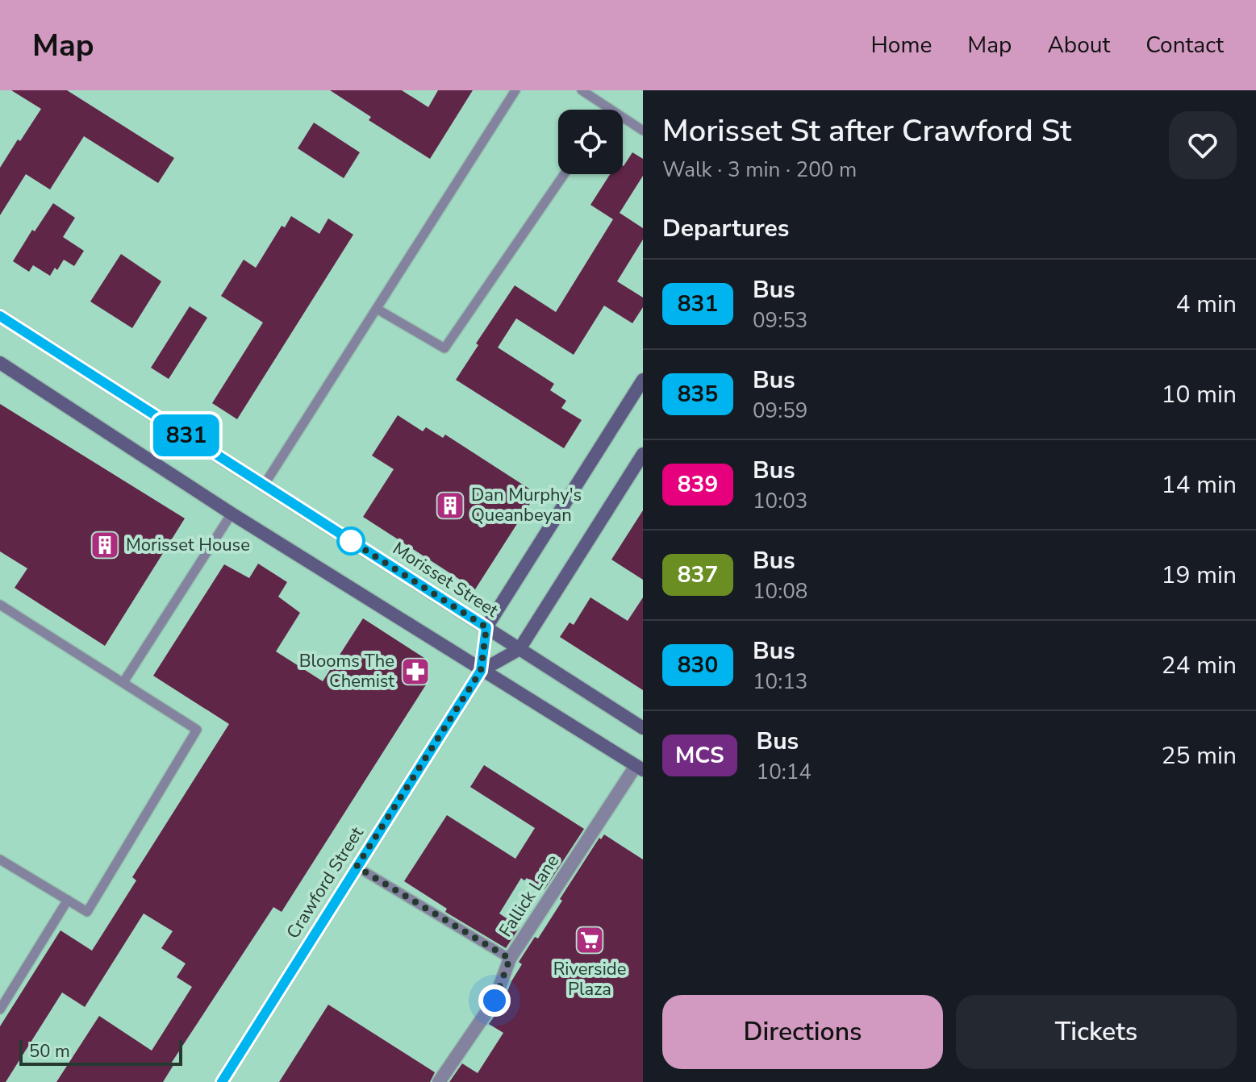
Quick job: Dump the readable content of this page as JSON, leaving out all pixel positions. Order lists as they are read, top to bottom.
{
  "streets": {
    "street": ["Morisset Street", "Crawford Street", "Fallick Lane"]
  },
  "crossings": [
    ["Morisset Street", "Crawford Street"]
  ],
  "places": {
    "building": ["Dan Murphy's Queanbeyan", "Morisset House"],
    "pharmacy": ["Blooms The Chemist"],
    "supermarket": ["Riverside Plaza"]
  },
  "lines": ["bus line 831"],
  "scale_bar": "50 m",
  "page": {
    "header": "Map",
    "nav": [
      "Home",
      "Map",
      "About",
      "Contact"
    ],
    "on_map": "831",
    "heading": [
      ["Morisset St after Crawford St", "Walk · 3 min · 200 m"],
      "Departures"
    ],
    "list": [
      {
        "mark": "831",
        "name": "Bus",
        "note": "09:53",
        "value": "4 min"
      },
      {
        "mark": "835",
        "name": "Bus",
        "note": "09:59",
        "value": "10 min"
      },
      {
        "mark": "839",
        "name": "Bus",
        "note": "10:03",
        "value": "14 min"
      },
      {
        "mark": "837",
        "name": "Bus",
        "note": "10:08",
        "value": "19 min"
      },
      {
        "mark": "830",
        "name": "Bus",
        "note": "10:13",
        "value": "24 min"
      },
      {
        "mark": "MCS",
        "name": "Bus",
        "note": "10:14",
        "value": "25 min"
      }
    ],
    "buttons": ["Directions", "Tickets"],
    "scale": "50 m"
  }
}
